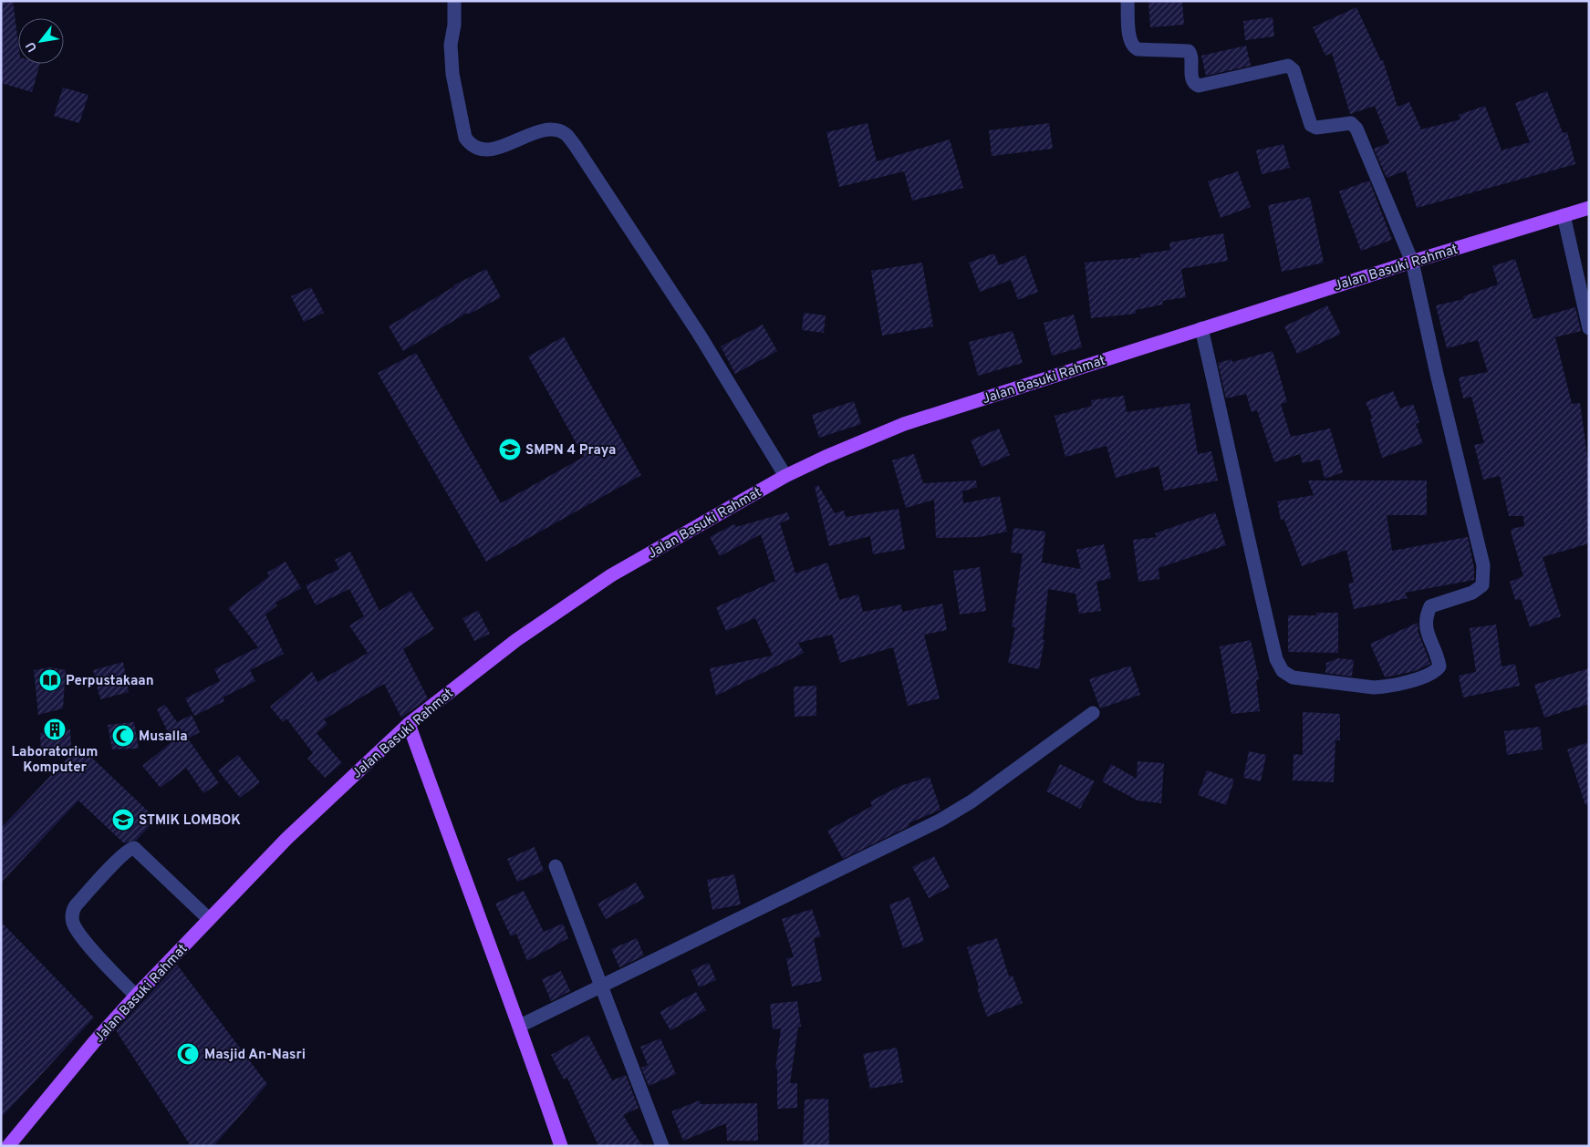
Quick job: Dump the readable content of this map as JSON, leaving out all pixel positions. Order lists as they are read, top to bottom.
{
  "streets": {
    "main road": ["Jalan Basuki Rahmat"]
  },
  "places": {
    "school or university": ["SMPN 4 Praya", "STMIK LOMBOK"],
    "library": ["Perpustakaan"],
    "building": ["Laboratorium Komputer"],
    "mosque": ["Musalla", "Masjid An-Nasri"]
  },
  "north": "bottom left"
}
